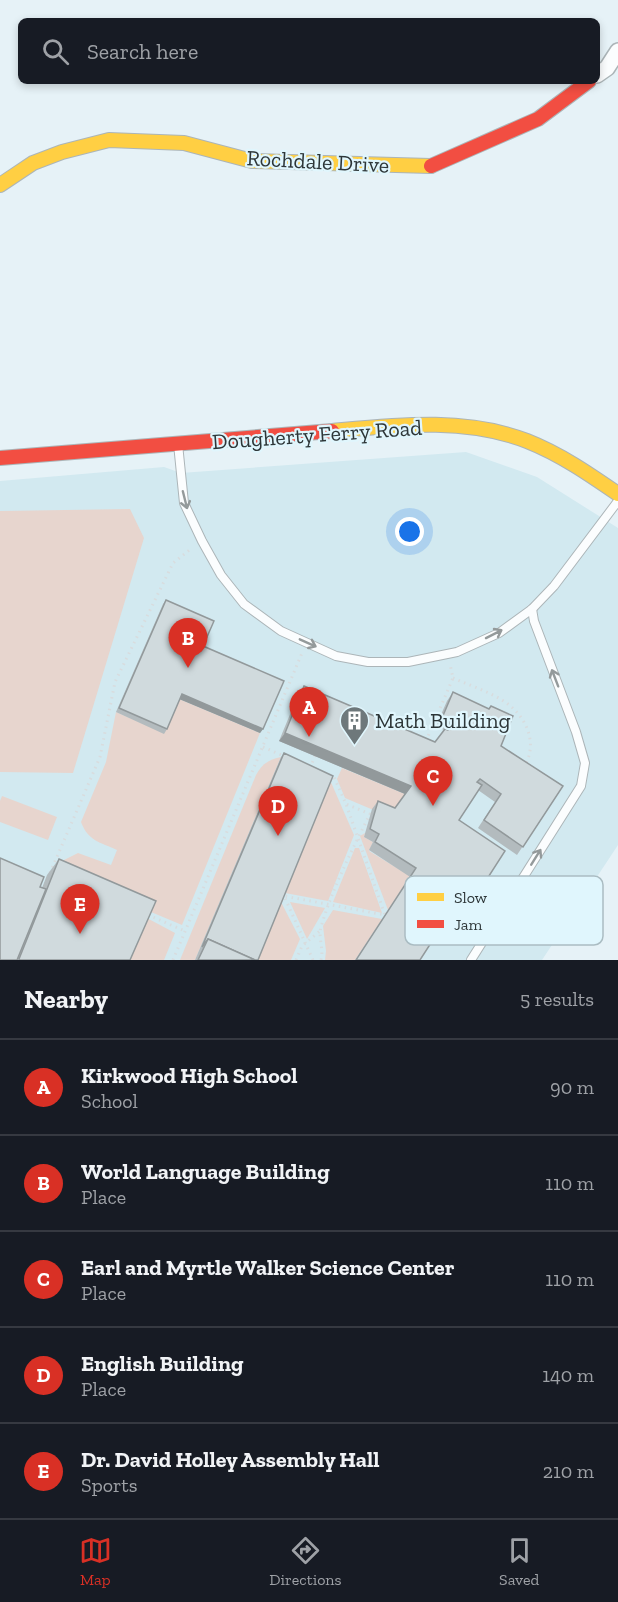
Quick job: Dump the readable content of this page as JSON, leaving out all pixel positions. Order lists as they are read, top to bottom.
{
  "streets": {
    "main road": ["Rochdale Drive", "Dougherty Ferry Road"]
  },
  "places": {
    "building": ["Math Building"]
  },
  "legend": ["Slow", "Jam"],
  "page": {
    "search": "Search here",
    "pins": [
      "B",
      "A",
      "C",
      "D",
      "E"
    ],
    "heading": ["Nearby", "5 results"],
    "list": [
      {
        "mark": "A",
        "name": "Kirkwood High School",
        "note": "School",
        "value": "90 m"
      },
      {
        "mark": "B",
        "name": "World Language Building",
        "note": "Place",
        "value": "110 m"
      },
      {
        "mark": "C",
        "name": "Earl and Myrtle Walker Science Center",
        "note": "Place",
        "value": "110 m"
      },
      {
        "mark": "D",
        "name": "English Building",
        "note": "Place",
        "value": "140 m"
      },
      {
        "mark": "E",
        "name": "Dr. David Holley Assembly Hall",
        "note": "Sports",
        "value": "210 m"
      }
    ],
    "nav": ["Map", "Directions", "Saved"]
  }
}
